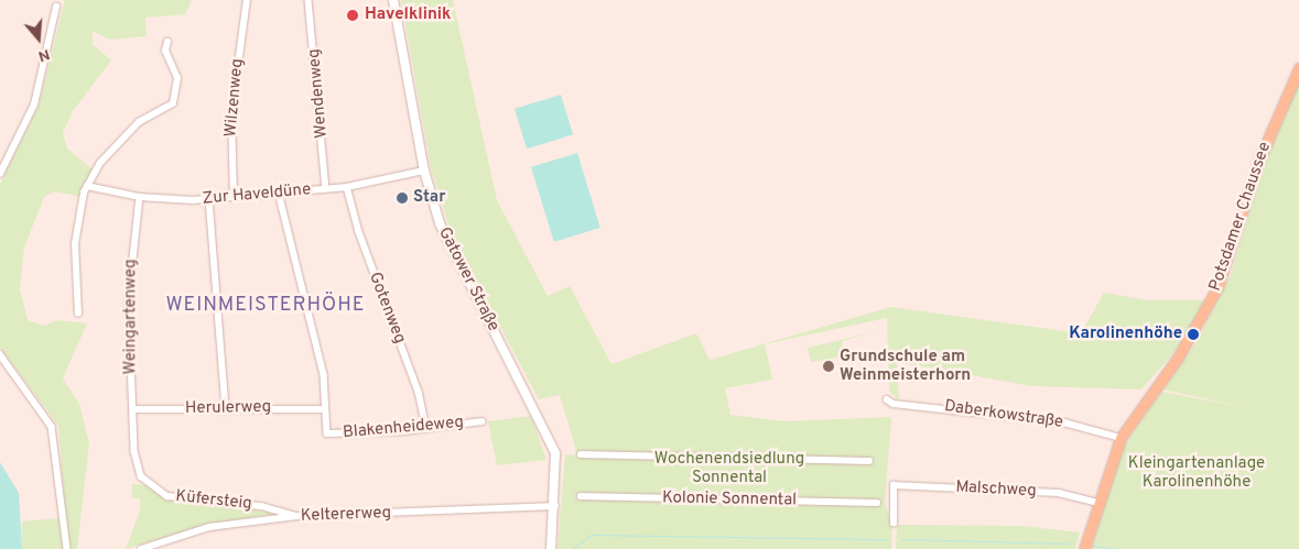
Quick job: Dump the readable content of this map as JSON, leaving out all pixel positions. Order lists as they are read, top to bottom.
{
  "streets": {
    "main road": ["Potsdamer Chaussee", "Gatower Straße"],
    "street": [
      "Wendenweg",
      "Wilzenweg",
      "Zur Haveldüne",
      "Gotenweg",
      "Weingartenweg",
      "Herulerweg",
      "Daberkowstraße",
      "Blakenheideweg",
      "Malschweg",
      "Kolonie Sonnental",
      "Küfersteig",
      "Keltererweg"
    ]
  },
  "crossings": [
    ["Wendenweg", "Zur Haveldüne"],
    ["Wilzenweg", "Zur Haveldüne"],
    ["Zur Haveldüne", "Gatower Straße"],
    ["Zur Haveldüne", "Gotenweg"],
    ["Zur Haveldüne", "Weingartenweg"],
    ["Potsdamer Chaussee", "Daberkowstraße"],
    ["Potsdamer Chaussee", "Malschweg"],
    ["Gatower Straße", "Keltererweg"],
    ["Gotenweg", "Blakenheideweg"],
    ["Weingartenweg", "Herulerweg"],
    ["Weingartenweg", "Küfersteig"],
    ["Herulerweg", "Blakenheideweg"],
    ["Küfersteig", "Keltererweg"]
  ],
  "districts": ["WEINMEISTERHÖHE"],
  "parks": ["Wochenendsiedlung Sonnental", "Kleingartenanlage Karolinenhöhe"],
  "places": [
    "Havelklinik",
    "Star",
    "Karolinenhöhe",
    "Grundschule am Weinmeisterhorn"
  ],
  "north": "bottom"
}
